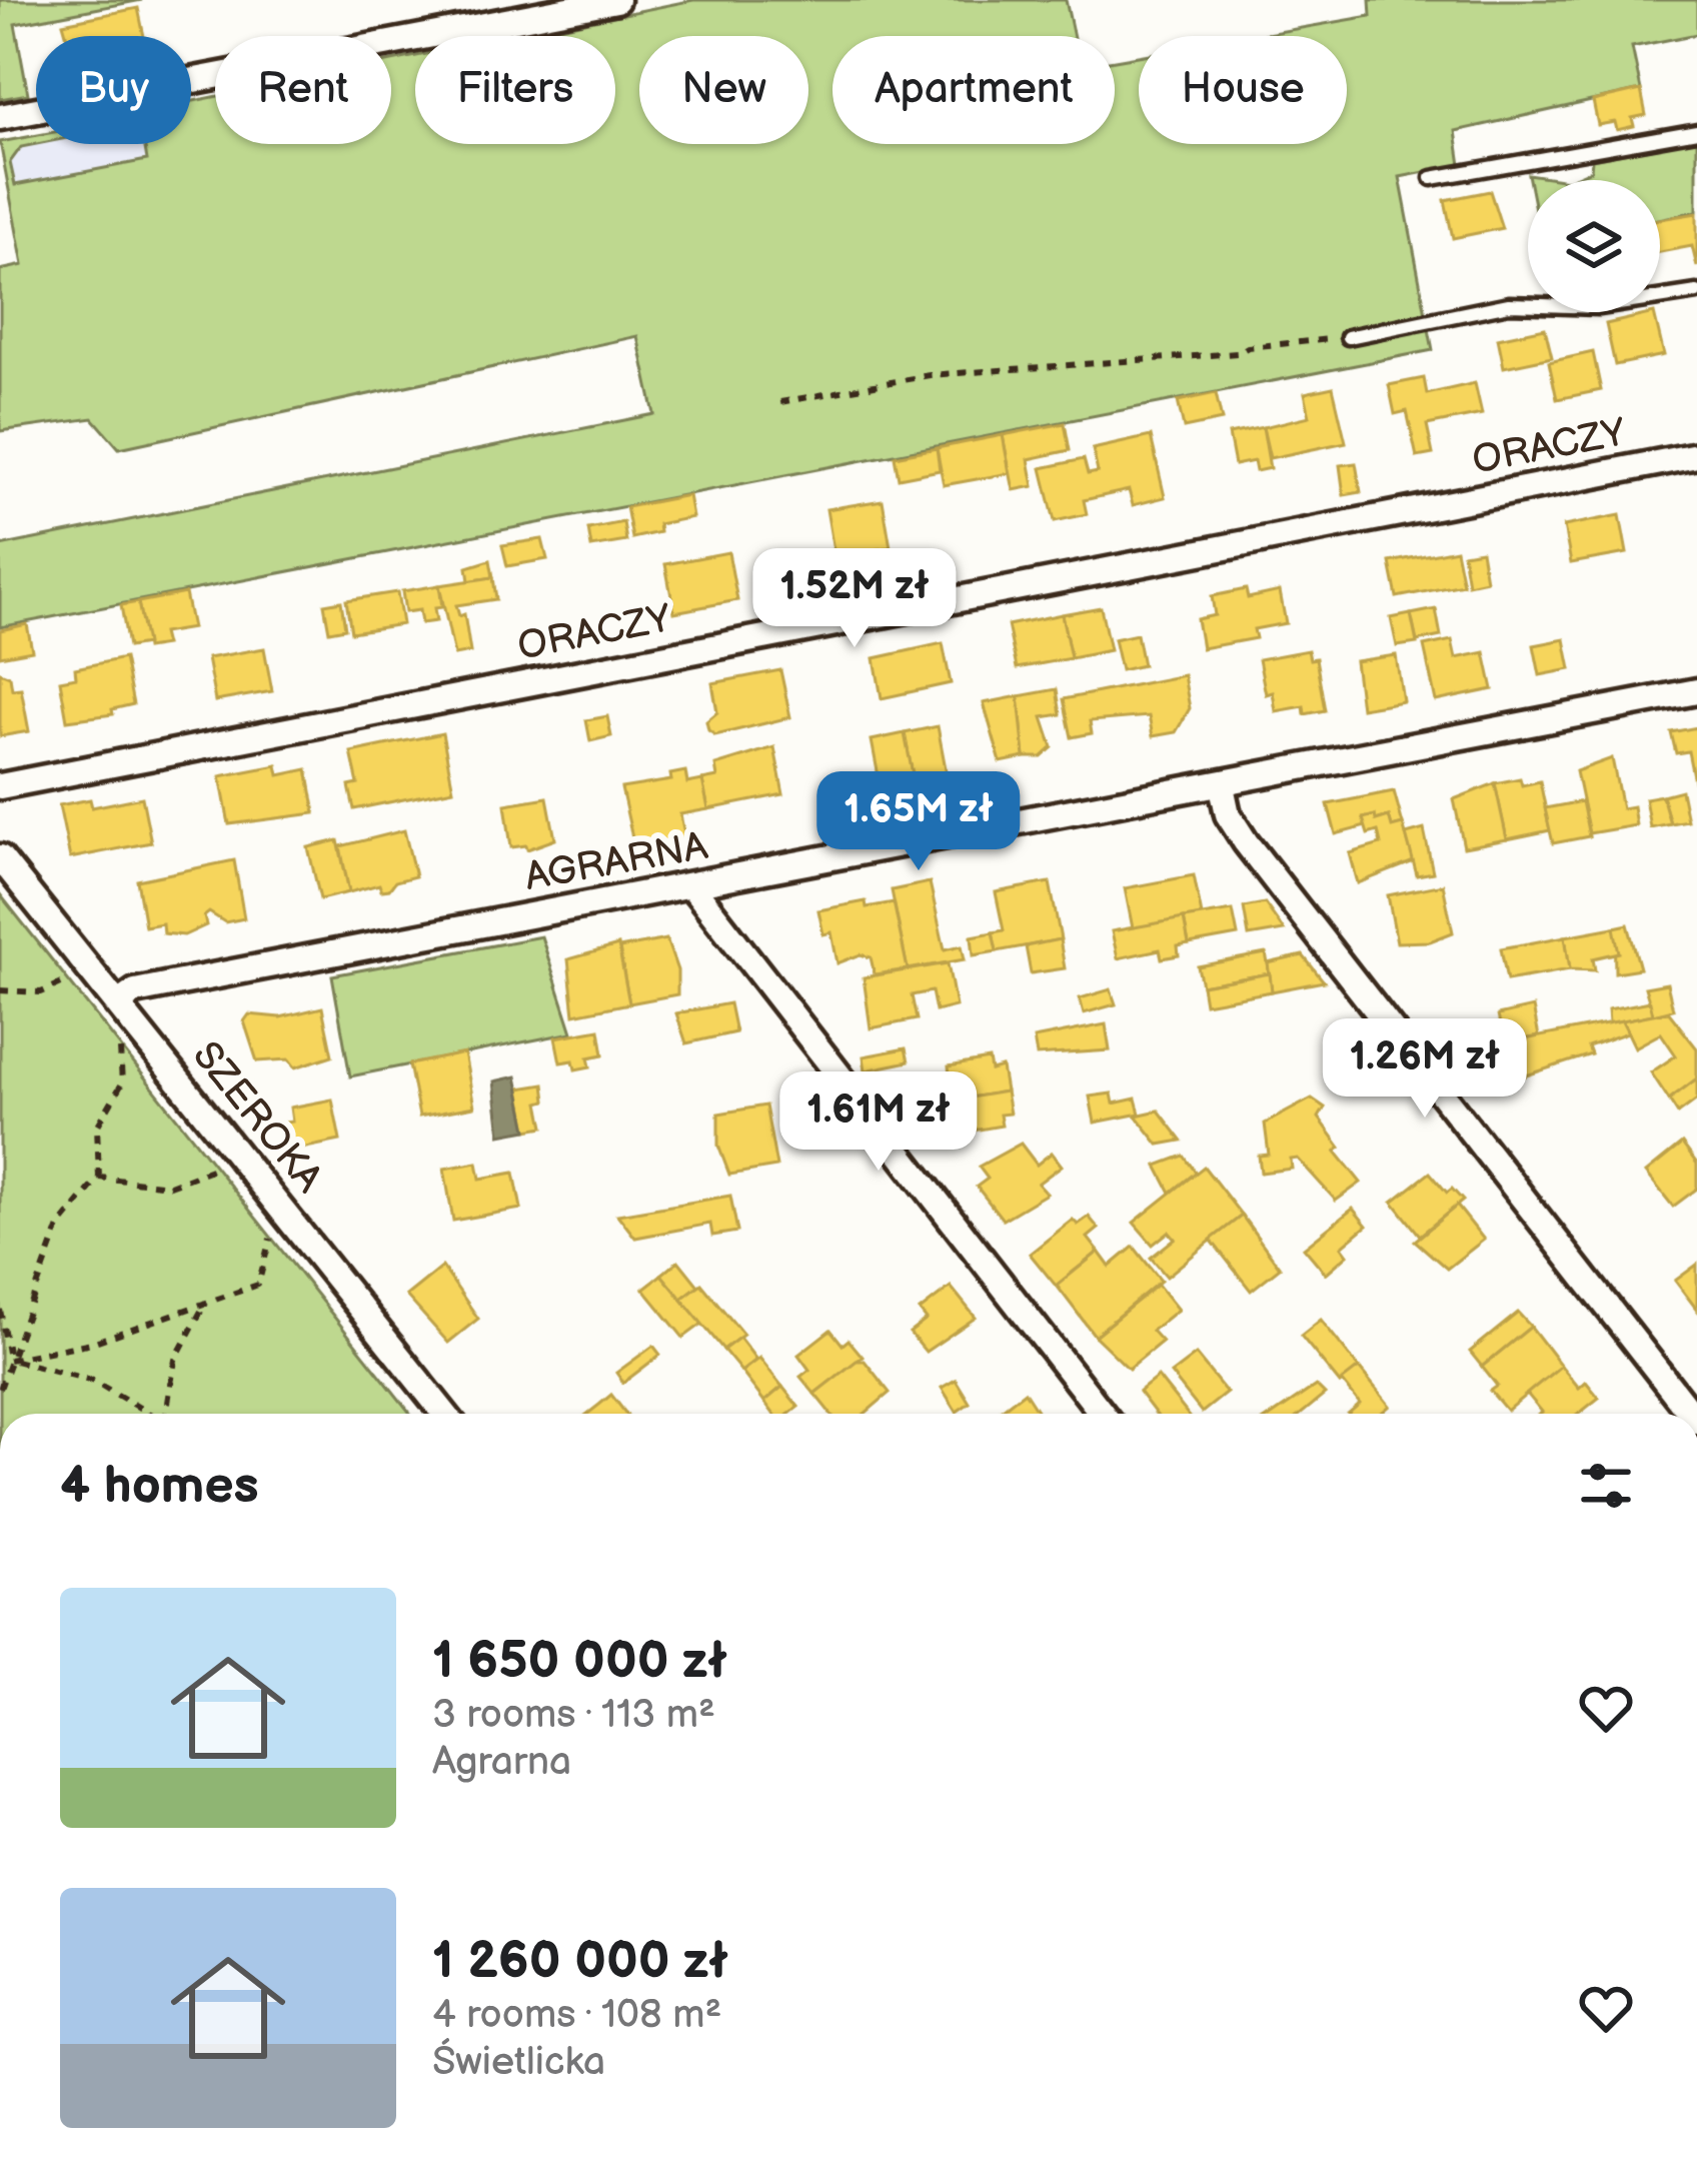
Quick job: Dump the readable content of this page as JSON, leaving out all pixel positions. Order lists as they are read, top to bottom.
{
  "streets": {
    "street": ["ORACZY", "AGRARNA", "SZEROKA"]
  },
  "crossings": [
    ["AGRARNA", "SZEROKA"]
  ],
  "page": {
    "chip": [
      "Buy",
      "Rent",
      "Filters",
      "New",
      "Apartment",
      "House"
    ],
    "price": [
      "1.52M zł",
      "1.65M zł",
      "1.26M zł",
      "1.61M zł"
    ],
    "heading": "4 homes",
    "list": [
      {
        "name": "1 650 000 zł",
        "note": "3 rooms · 113 m² · Agrarna"
      },
      {
        "name": "1 260 000 zł",
        "note": "4 rooms · 108 m² · Świetlicka"
      }
    ]
  }
}
